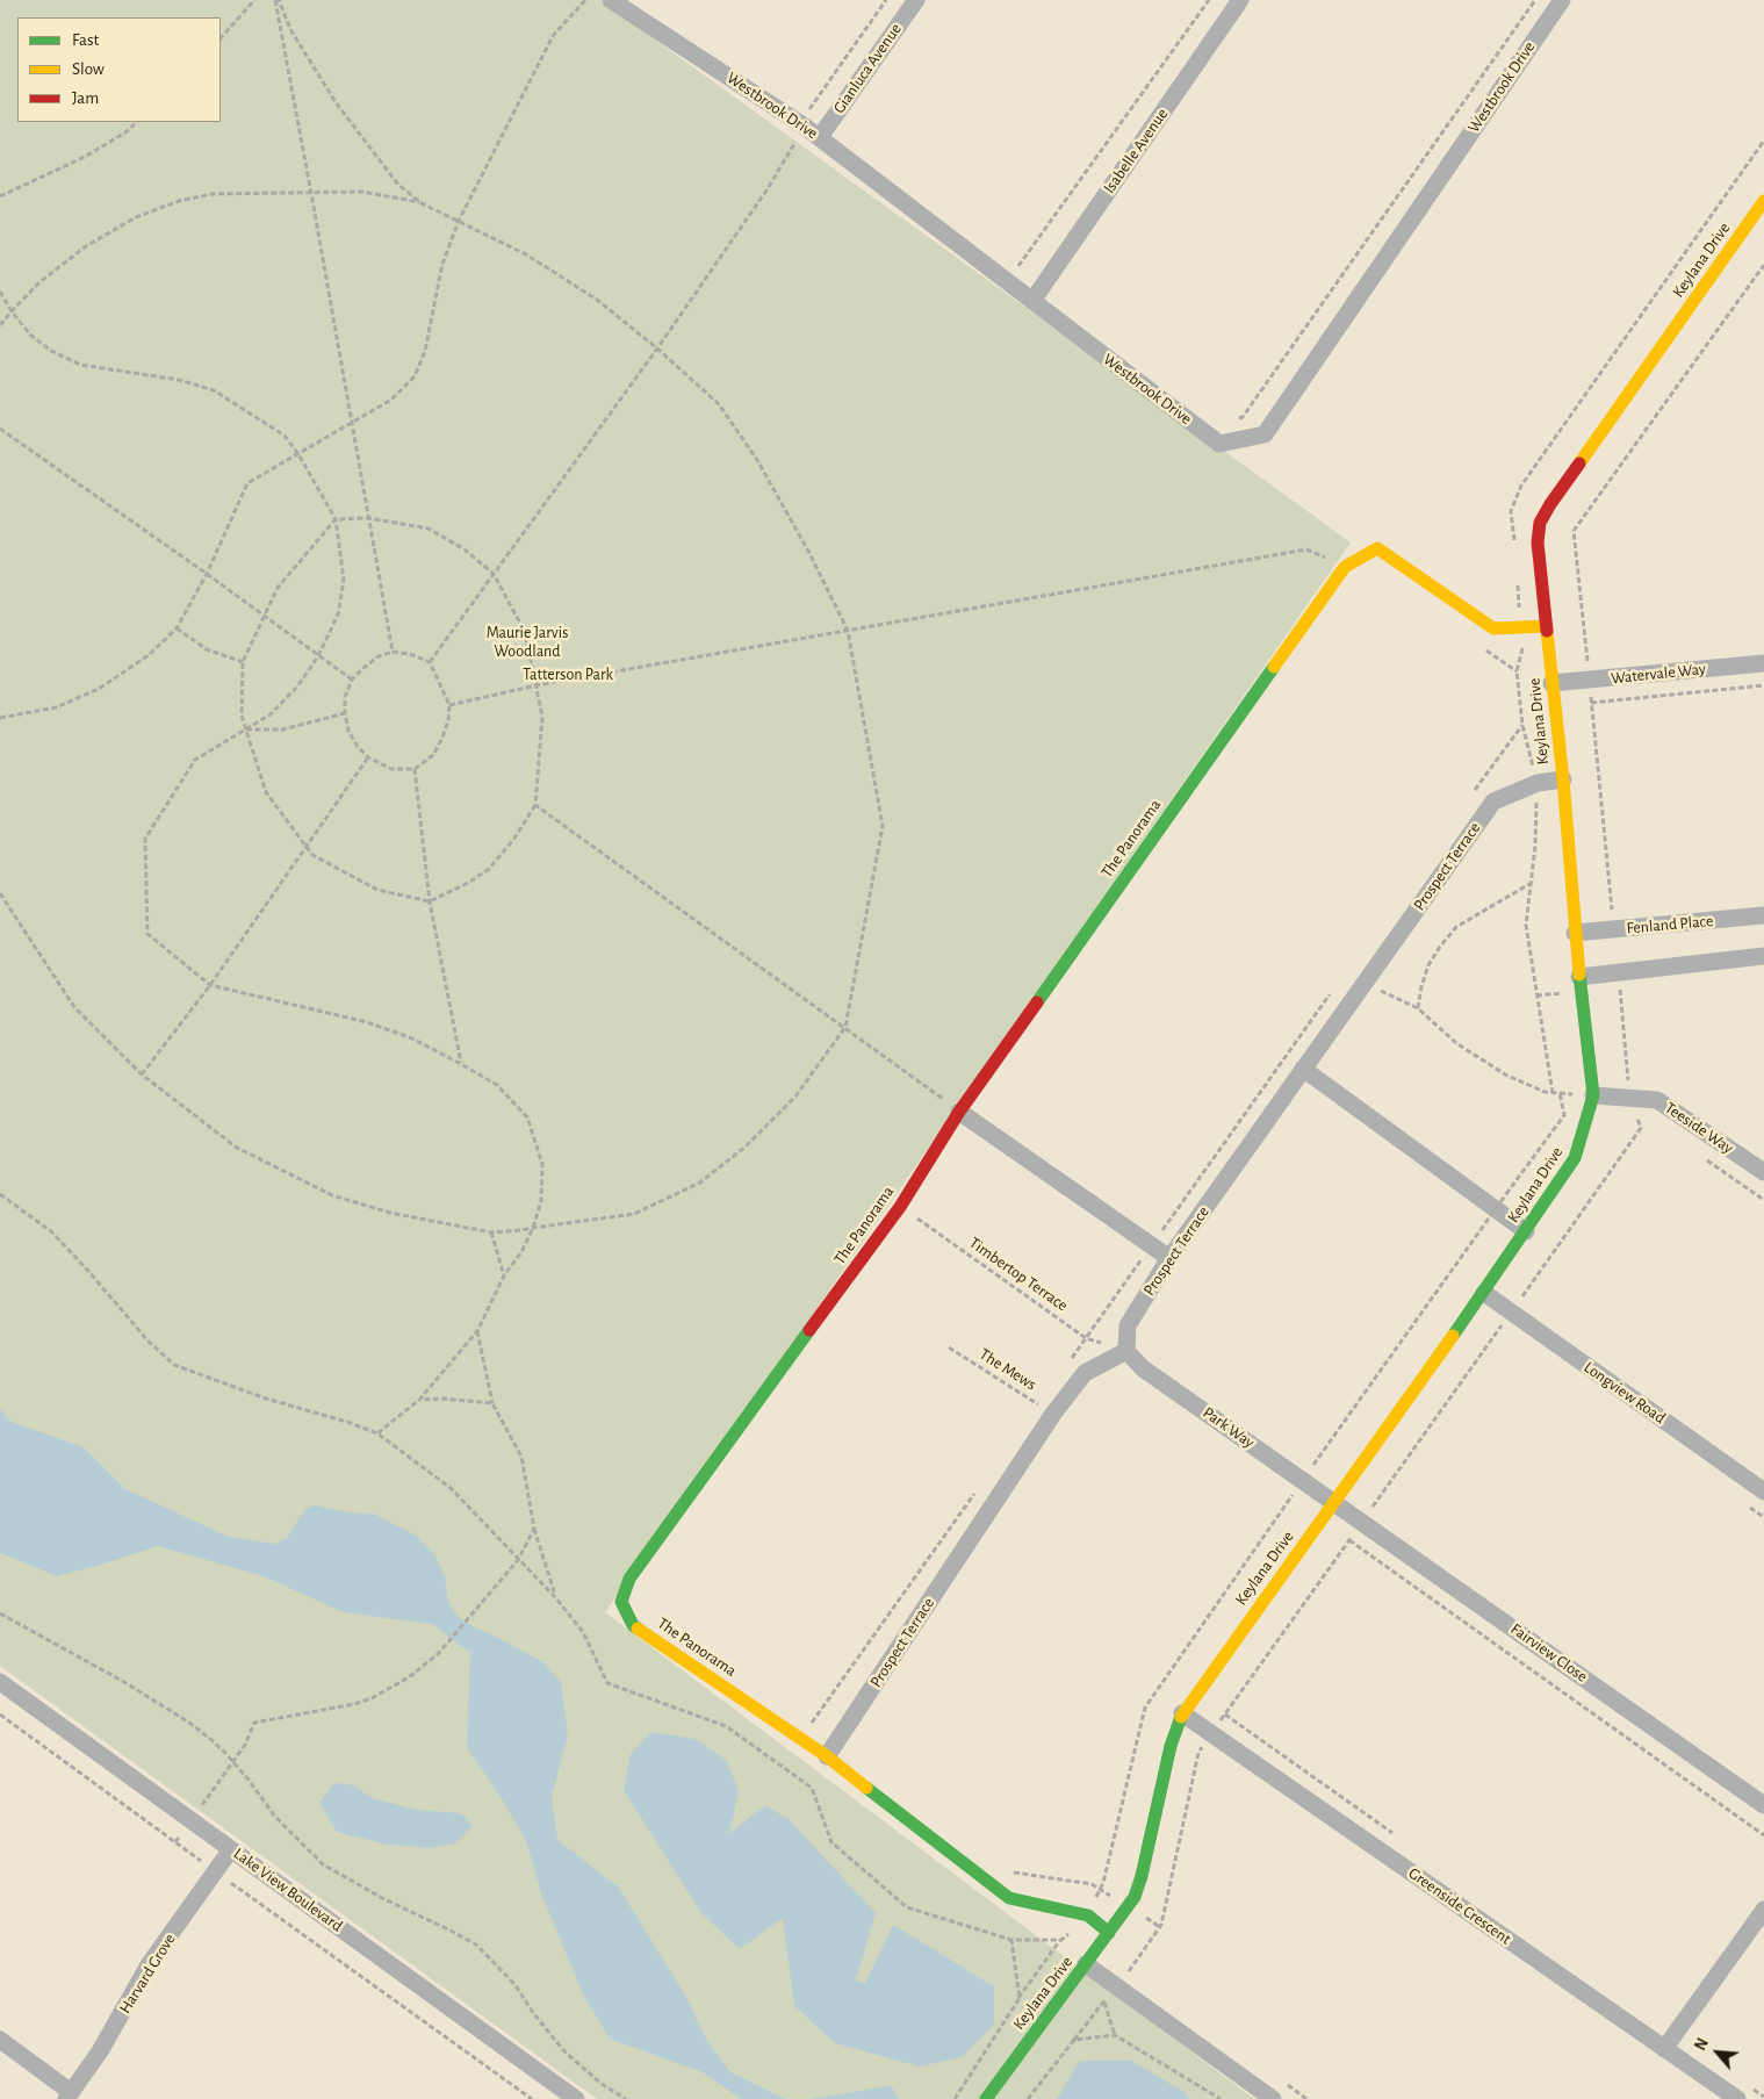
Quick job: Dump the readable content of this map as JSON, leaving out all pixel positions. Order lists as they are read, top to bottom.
{
  "streets": {
    "street": [
      "Gianluca Avenue",
      "Westbrook Drive",
      "Isabelle Avenue",
      "Keylana Drive",
      "Watervale Way",
      "The Panorama",
      "Prospect Terrace",
      "Fenland Place",
      "Teeside Way",
      "Longview Road",
      "Park Way",
      "Fairview Close",
      "Lake View Boulevard",
      "Greenside Crescent",
      "Harvard Grove"
    ],
    "path": ["Timbertop Terrace", "The Mews"]
  },
  "crossings": [
    ["Gianluca Avenue", "Westbrook Drive"],
    ["Westbrook Drive", "Isabelle Avenue"],
    ["Keylana Drive", "Watervale Way"],
    ["Keylana Drive", "The Panorama"],
    ["Keylana Drive", "Prospect Terrace"],
    ["Keylana Drive", "Fenland Place"],
    ["Keylana Drive", "Teeside Way"],
    ["Keylana Drive", "Longview Road"],
    ["Keylana Drive", "Park Way"],
    ["Keylana Drive", "Fairview Close"],
    ["Keylana Drive", "Greenside Crescent"],
    ["The Panorama", "Prospect Terrace"],
    ["The Panorama", "Timbertop Terrace"],
    ["Prospect Terrace", "Timbertop Terrace"],
    ["Prospect Terrace", "The Mews"],
    ["Prospect Terrace", "Park Way"],
    ["Timbertop Terrace", "Park Way"],
    ["Park Way", "Fairview Close"],
    ["Lake View Boulevard", "Harvard Grove"]
  ],
  "parks": ["Maurie Jarvis Woodland", "Tatterson Park"],
  "legend": ["Fast", "Slow", "Jam"],
  "north": "top left"
}
